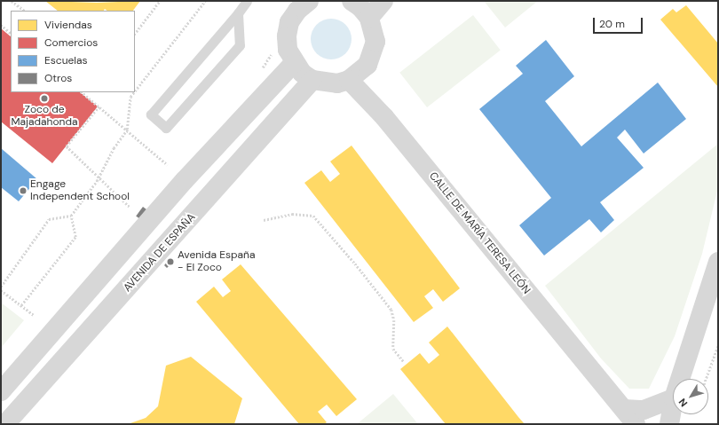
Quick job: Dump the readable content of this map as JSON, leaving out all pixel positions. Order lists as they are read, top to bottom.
{
  "streets": {
    "street": ["CALLE DE MARÍA TERESA LEÓN", "AVENIDA DE ESPAÑA"]
  },
  "places": ["Zoco de Majadahonda", "Engage Independent School", "Avenida España - El Zoco"],
  "legend": [
    "Viviendas",
    "Comercios",
    "Escuelas",
    "Otros"
  ],
  "scale_bar": "20 m",
  "north": "bottom left"
}
